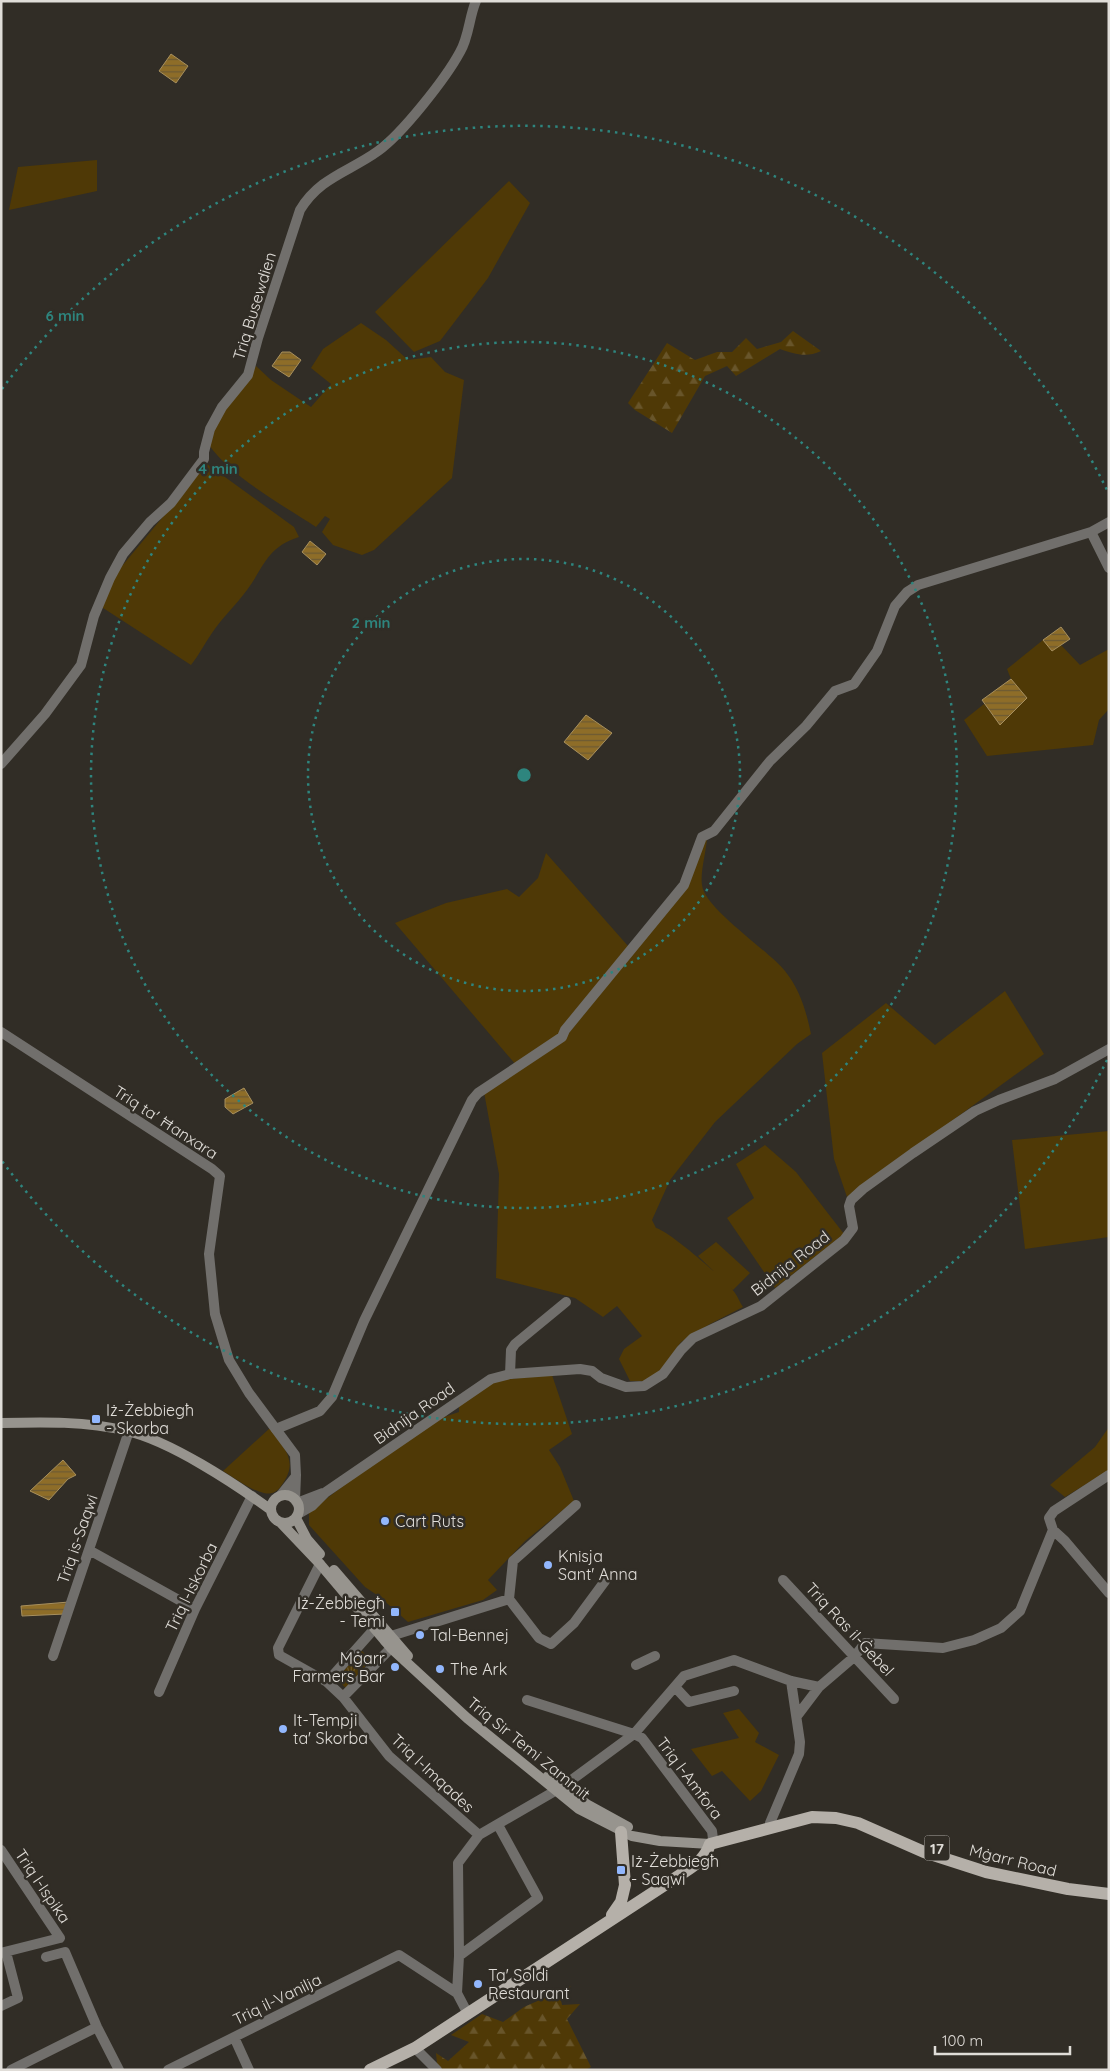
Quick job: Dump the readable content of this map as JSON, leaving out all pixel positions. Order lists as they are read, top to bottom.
{
  "streets": {
    "main road": ["Triq Sir Temi Zammit", "17", "Mġarr Road"],
    "street": [
      "Triq Busewdien",
      "Triq ta' Ħanxara",
      "Bidnija Road",
      "Triq is-Saqwi",
      "Triq l-Iskorba",
      "Triq Ras il-Ġebel",
      "Triq l-Imqades",
      "Triq l-Amfora",
      "Triq l-Ispika",
      "Triq il-Vanilja"
    ]
  },
  "crossings": [
    ["Triq ta' Ħanxara", "Bidnija Road"],
    ["Triq ta' Ħanxara", "Triq Sir Temi Zammit"],
    ["Bidnija Road", "Triq Sir Temi Zammit"],
    ["Triq Sir Temi Zammit", "Triq l-Imqades"],
    ["Triq Sir Temi Zammit", "Triq l-Amfora"],
    ["Triq Sir Temi Zammit", "Mġarr Road"],
    ["Triq l-Amfora", "Mġarr Road"]
  ],
  "places": {
    "transit": ["Iż-Żebbiegħ - Skorba", "Iż-Żebbiegħ - Temi", "Iż-Żebbiegħ - Saqwi"],
    "other": [
      "Cart Ruts",
      "Knisja Sant' Anna",
      "Tal-Bennej",
      "Mġarr Farmers Bar",
      "The Ark",
      "It-Tempji ta' Skorba",
      "Ta' Soldi Restaurant"
    ]
  },
  "scale_bar": "100 m",
  "rings": ["6 min", "4 min", "2 min"]
}
